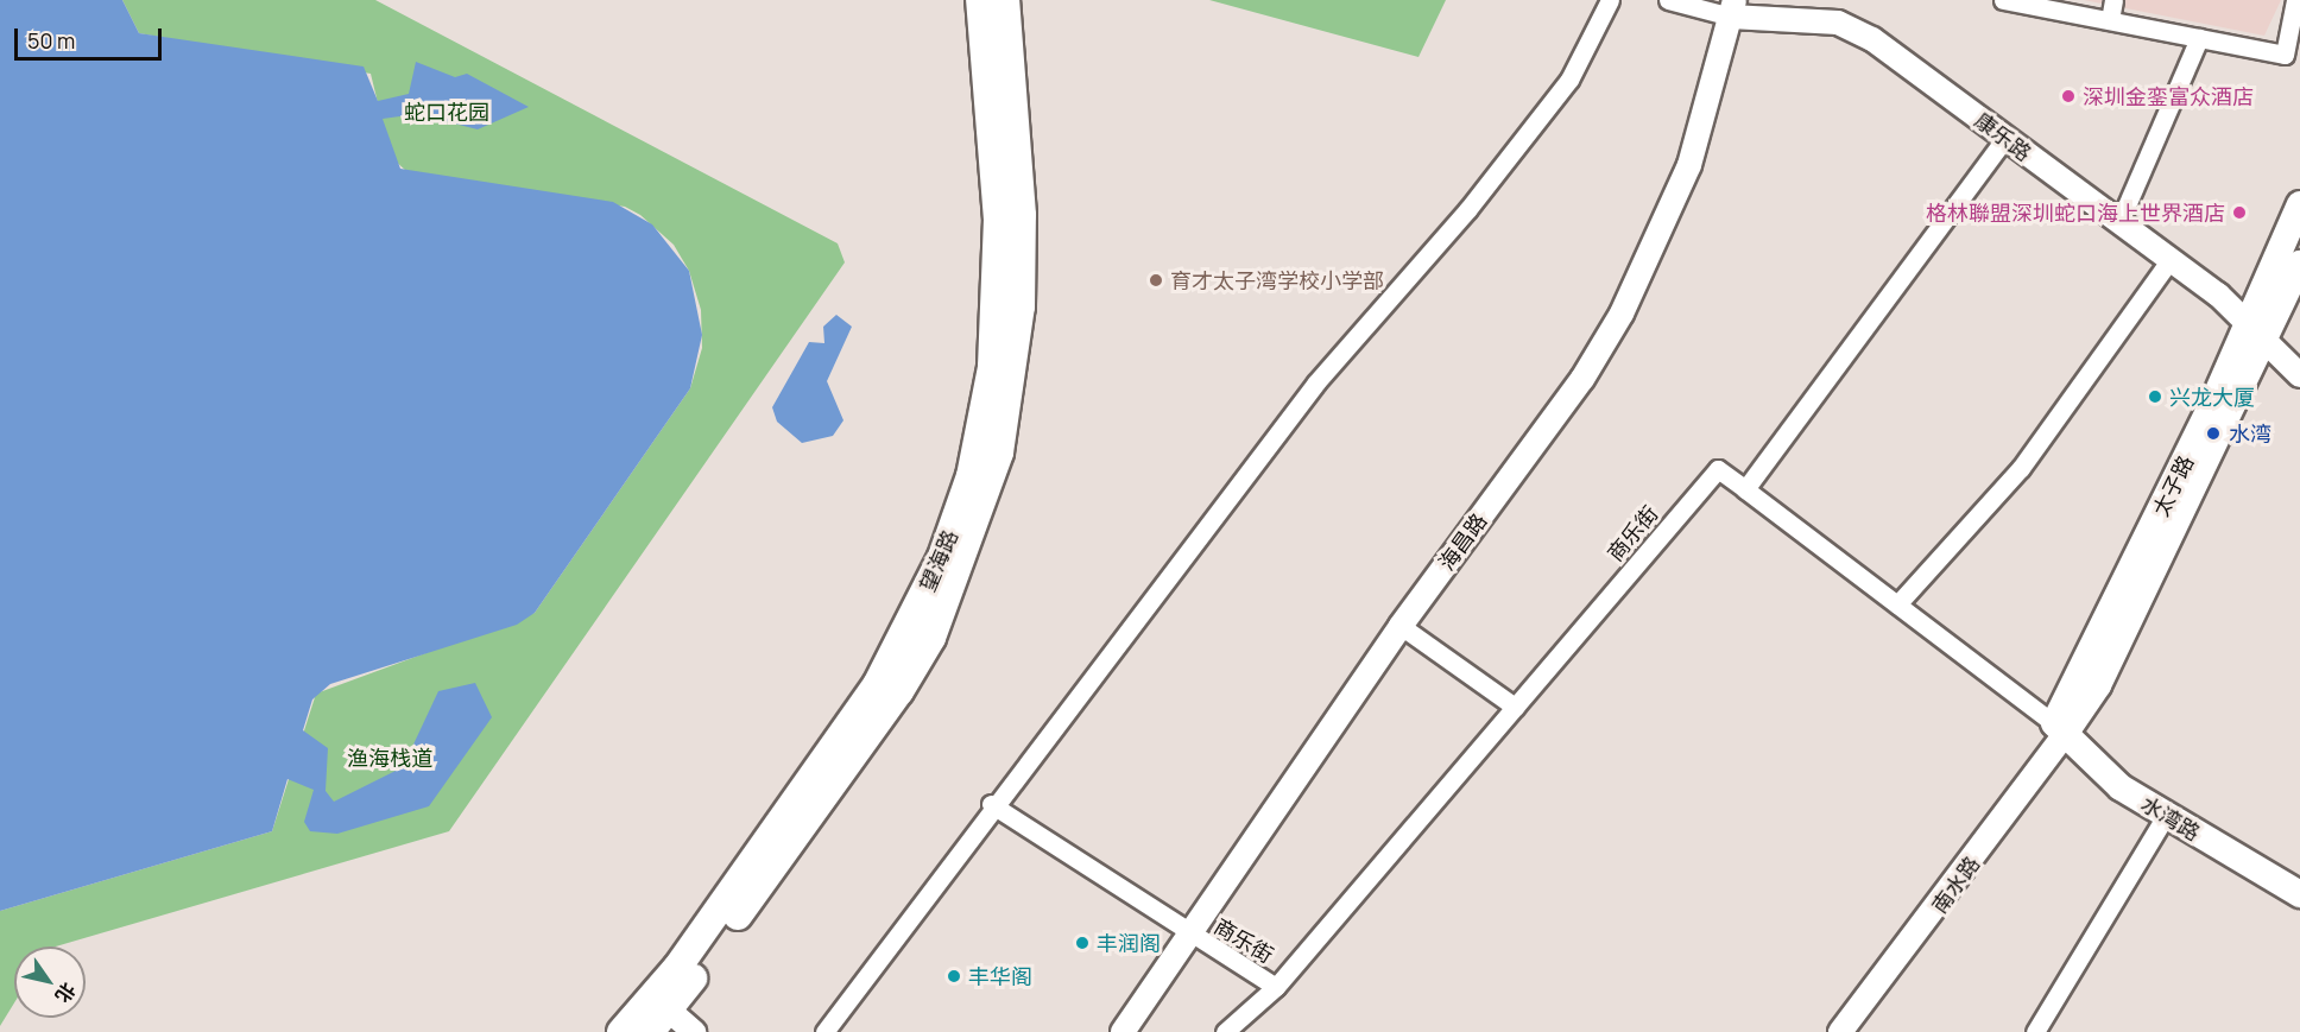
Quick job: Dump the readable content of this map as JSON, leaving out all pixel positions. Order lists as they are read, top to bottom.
{
  "streets": {
    "main road": ["太子路", "望海路", "水湾路"],
    "street": [
      "康乐路",
      "商乐街",
      "海昌路",
      "南水路"
    ]
  },
  "crossings": [
    ["康乐路", "太子路"],
    ["康乐路", "海昌路"],
    ["太子路", "水湾路"],
    ["太子路", "南水路"],
    ["商乐街", "海昌路"],
    ["水湾路", "南水路"]
  ],
  "parks": ["蛇口花园", "渔海栈道"],
  "places": [
    "深圳金銮富众酒店",
    "格林聯盟深圳蛇口海上世界酒店",
    "育才太子湾学校小学部",
    "兴龙大厦",
    "水湾",
    "丰润阁",
    "丰华阁"
  ],
  "scale_bar": "50 m",
  "north": "bottom right"
}
